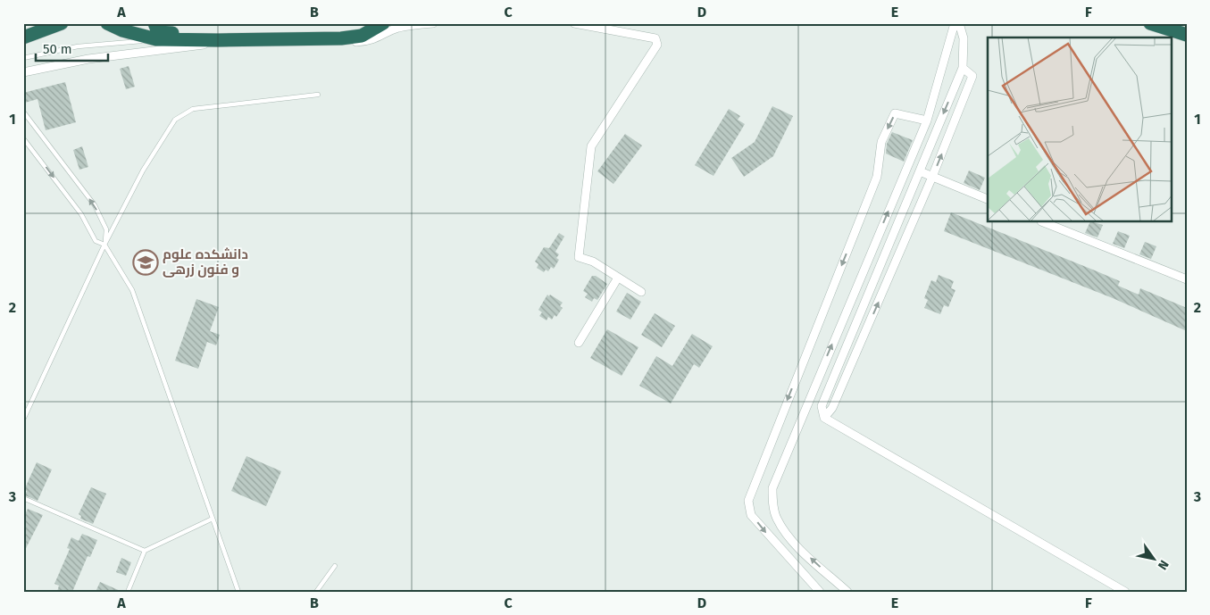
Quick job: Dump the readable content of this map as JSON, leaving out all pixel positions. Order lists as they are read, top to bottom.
{
  "places": {
    "school or university": ["دانشکده علوم و فنون زرهی"]
  },
  "scale_bar": "50 m",
  "north": "bottom right",
  "grid": {
    "columns": [
      "A",
      "B",
      "C",
      "D",
      "E",
      "F"
    ],
    "rows": ["1", "2", "3"]
  }
}
